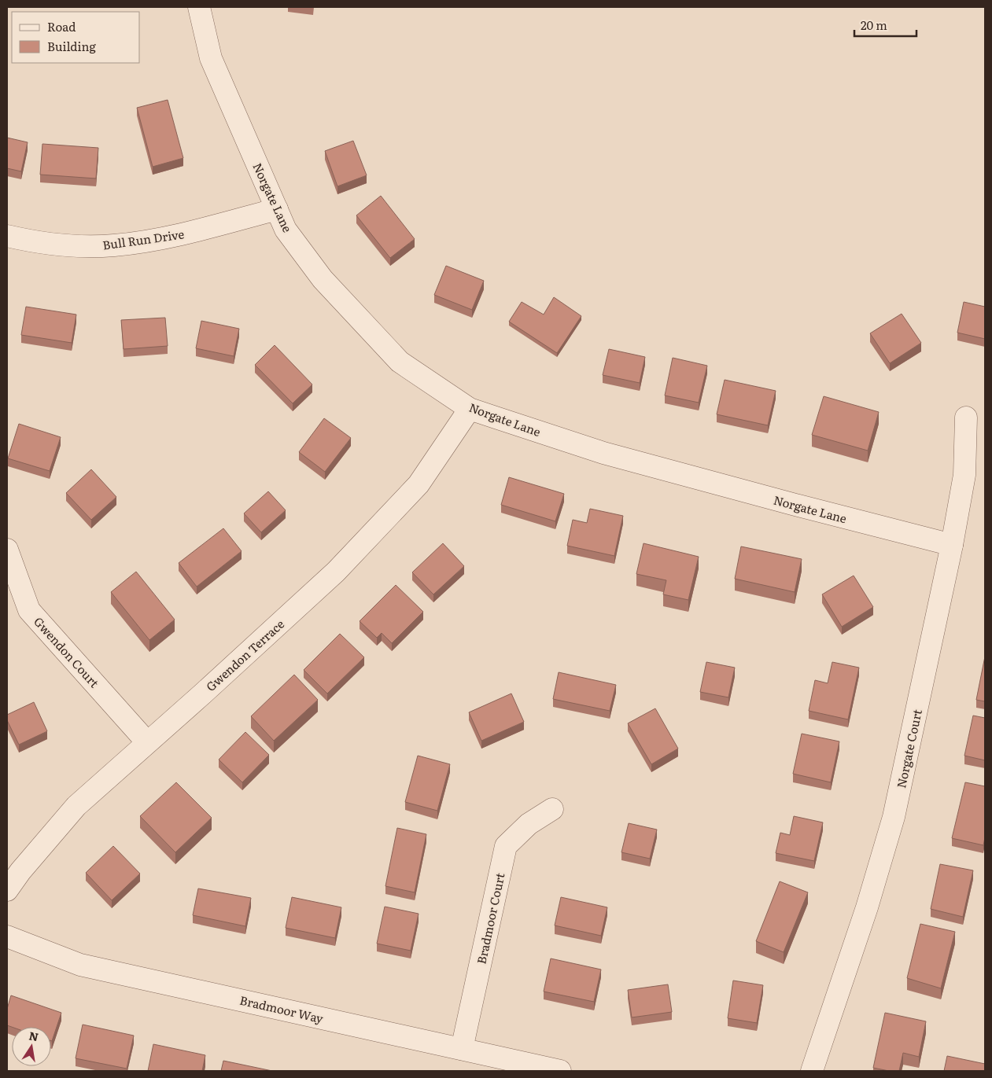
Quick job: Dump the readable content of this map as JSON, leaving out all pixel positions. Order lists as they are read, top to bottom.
{
  "streets": {
    "street": [
      "Norgate Lane",
      "Bull Run Drive",
      "Gwendon Court",
      "Gwendon Terrace",
      "Norgate Court",
      "Bradmoor Court",
      "Bradmoor Way"
    ]
  },
  "crossings": [
    ["Norgate Lane", "Bull Run Drive"],
    ["Norgate Lane", "Gwendon Terrace"],
    ["Norgate Lane", "Norgate Court"],
    ["Gwendon Court", "Gwendon Terrace"],
    ["Bradmoor Court", "Bradmoor Way"]
  ],
  "legend": ["Road", "Building"],
  "scale_bar": "20 m",
  "north": "top"
}
